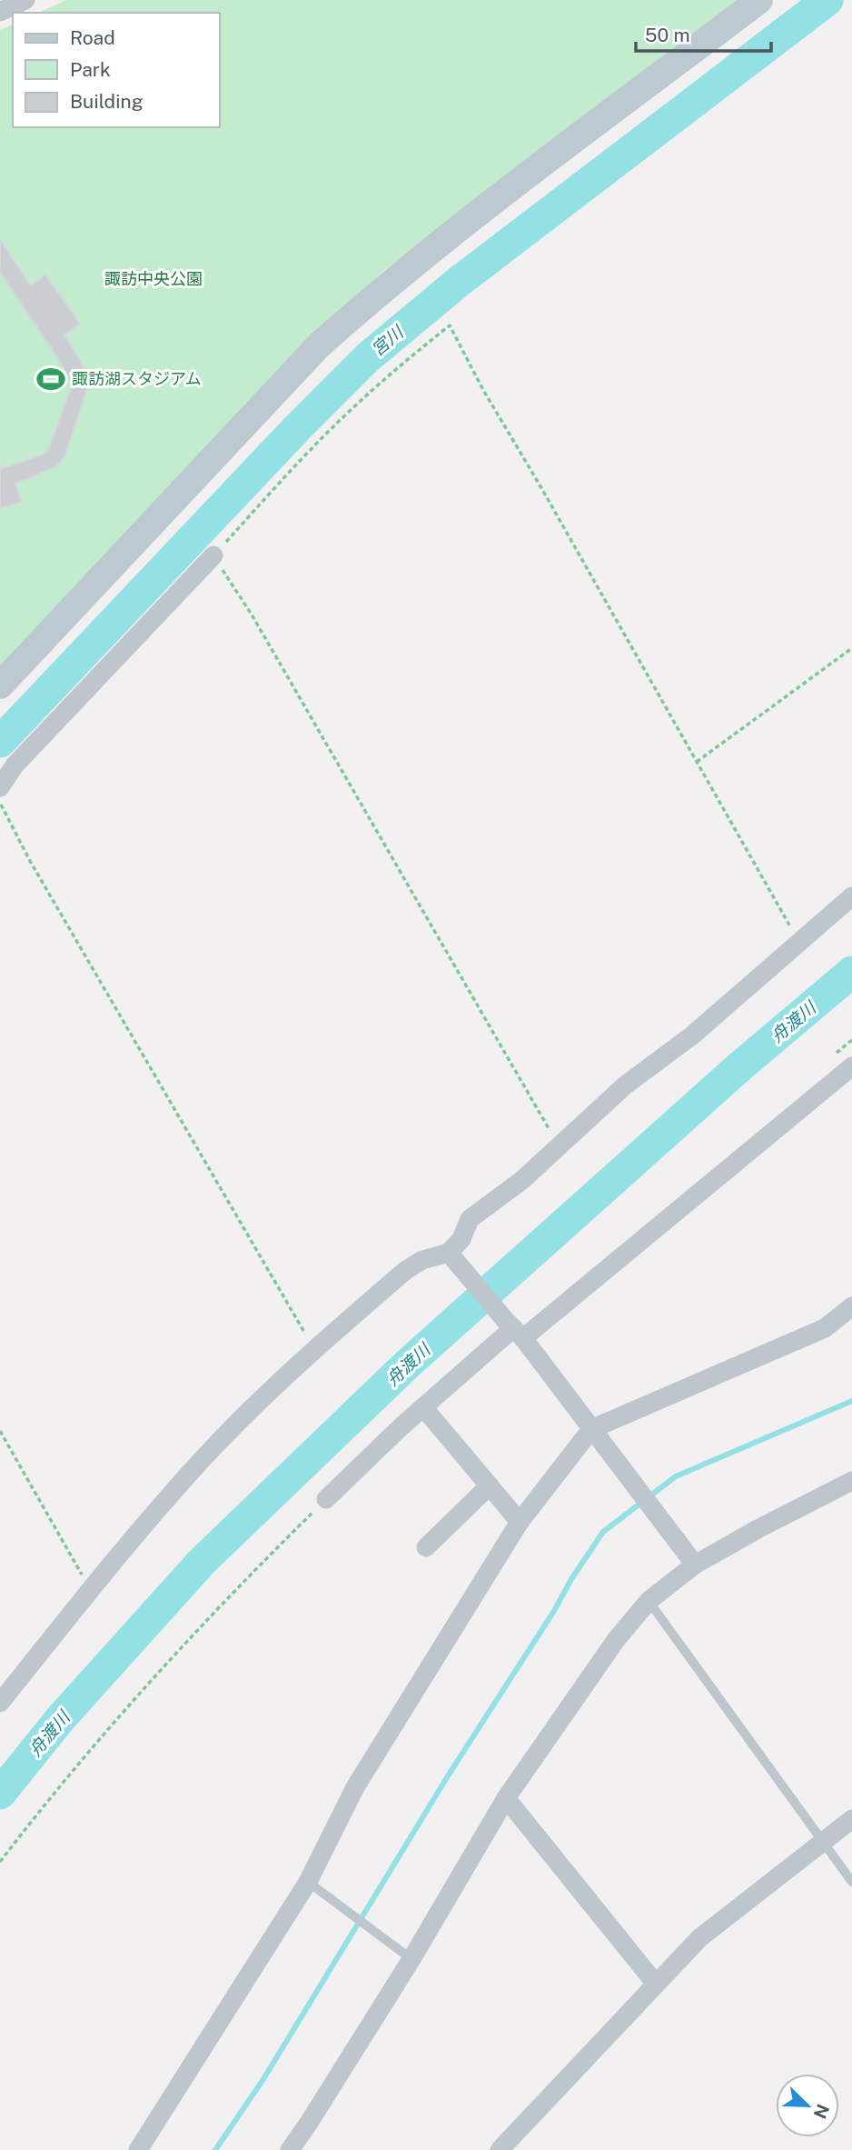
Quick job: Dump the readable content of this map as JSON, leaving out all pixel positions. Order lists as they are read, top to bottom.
{
  "water": ["宮川", "舟渡川"],
  "parks": ["諏訪中央公園"],
  "places": {
    "sports": ["諏訪湖スタジアム"]
  },
  "legend": ["Road", "Park", "Building"],
  "scale_bar": "50 m",
  "north": "bottom right"
}
